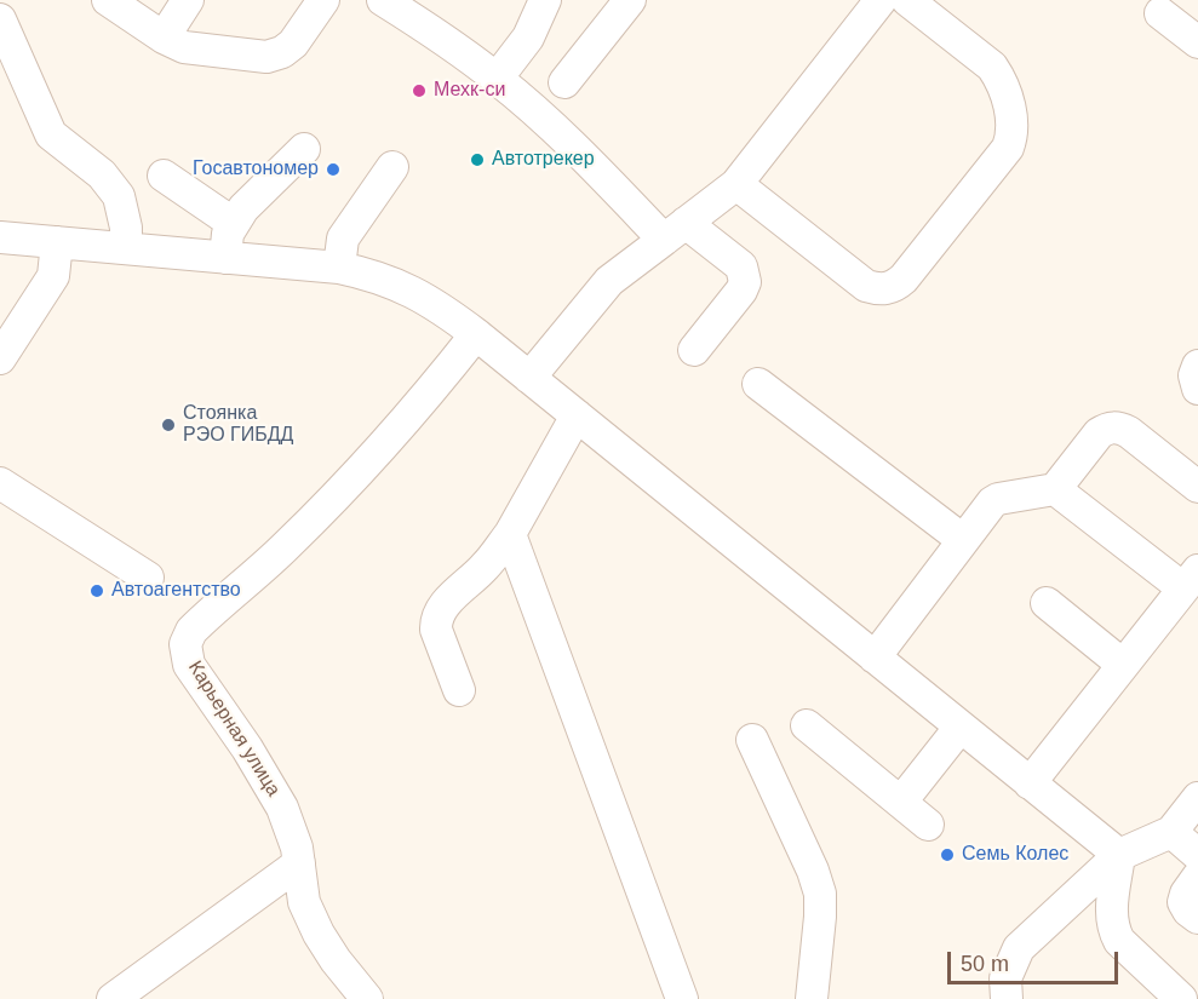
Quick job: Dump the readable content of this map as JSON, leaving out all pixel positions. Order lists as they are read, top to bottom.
{
  "streets": {
    "street": ["Карьерная улица"]
  },
  "places": [
    "Мехк-си",
    "Автотрекер",
    "Госавтономер",
    "Стоянка РЭО ГИБДД",
    "Автоагентство",
    "Семь Колес"
  ],
  "scale_bar": "50 m"
}
